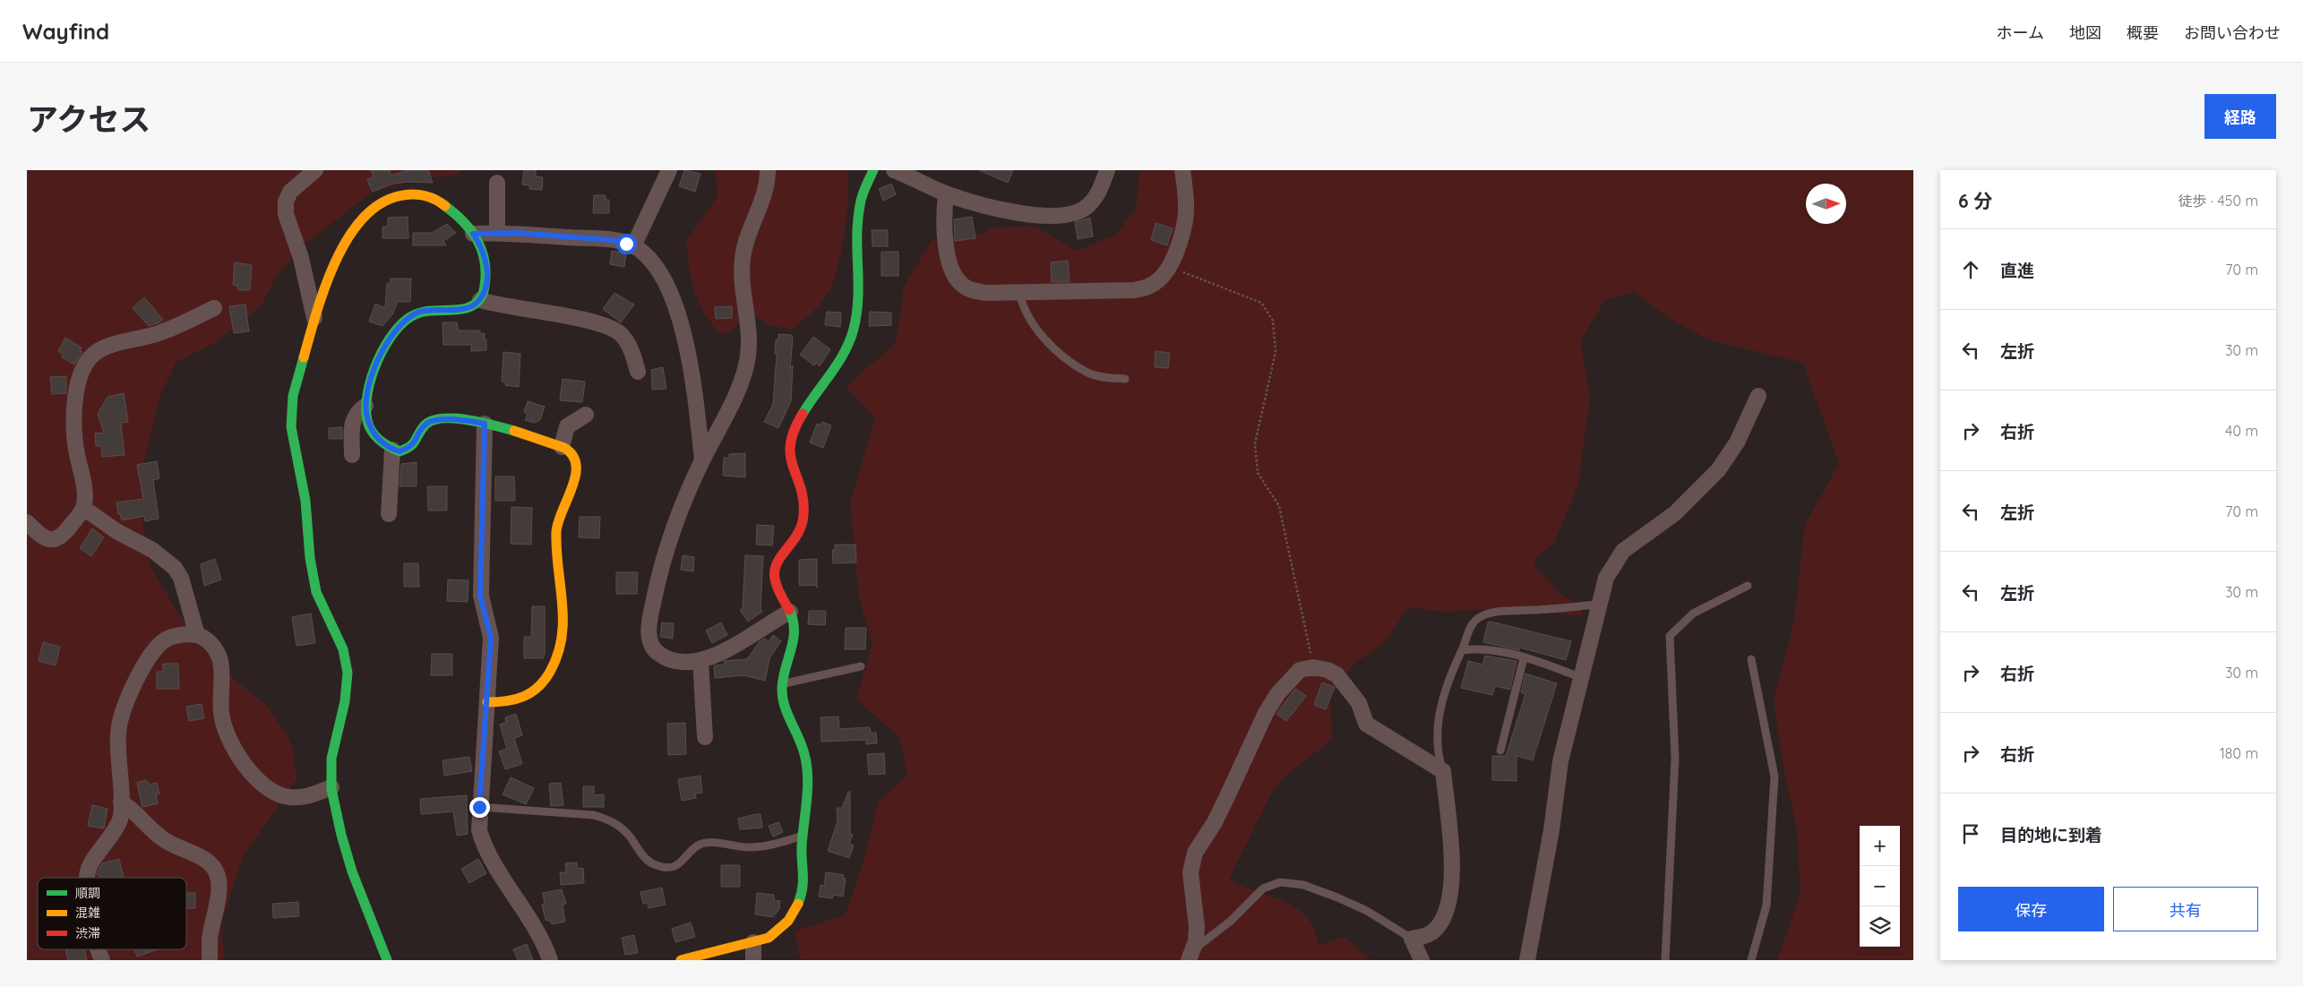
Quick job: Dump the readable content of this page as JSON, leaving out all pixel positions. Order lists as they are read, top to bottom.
{
  "legend": ["順調", "混雑", "渋滞"],
  "north": "right",
  "page": {
    "header": "Wayfind",
    "nav": [
      "ホーム",
      "地図",
      "概要",
      "お問い合わせ"
    ],
    "title": "アクセス",
    "buttons": [
      "経路",
      ["保存", "共有"]
    ],
    "heading": ["6 分", "徒歩 · 450 m"],
    "list": [
      ["直進", "70 m"],
      ["左折", "30 m"],
      ["右折", "40 m"],
      ["左折", "70 m"],
      ["左折", "30 m"],
      ["右折", "30 m"],
      ["右折", "180 m"],
      "目的地に到着"
    ],
    "map_buttons": ["+", "−"]
  }
}
